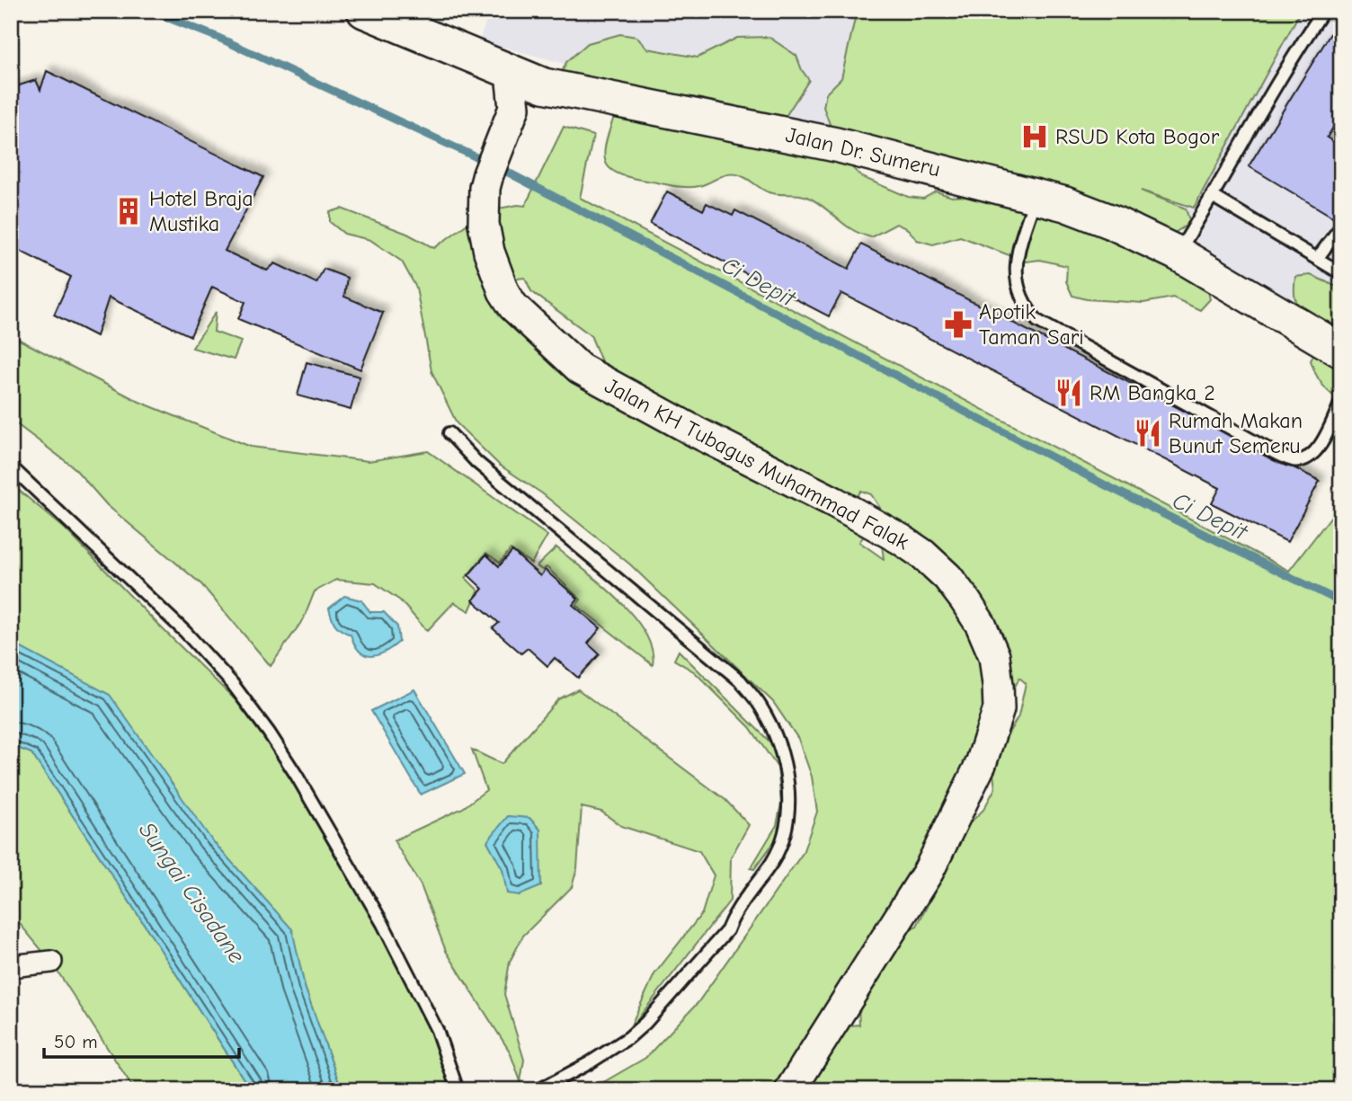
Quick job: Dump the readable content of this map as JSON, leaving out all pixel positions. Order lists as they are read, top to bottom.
{
  "streets": {
    "main road": ["Jalan Dr. Sumeru", "Jalan KH Tubagus Muhammad Falak"]
  },
  "crossings": [
    ["Jalan Dr. Sumeru", "Jalan KH Tubagus Muhammad Falak"]
  ],
  "water": ["Ci Depit", "Sungai Cisadane"],
  "places": {
    "hospital": ["RSUD Kota Bogor"],
    "building": ["Hotel Braja Mustika"],
    "pharmacy": ["Apotik Taman Sari"],
    "restaurant": ["RM Bangka 2", "Rumah Makan Bunut Semeru"]
  },
  "scale_bar": "50 m"
}
